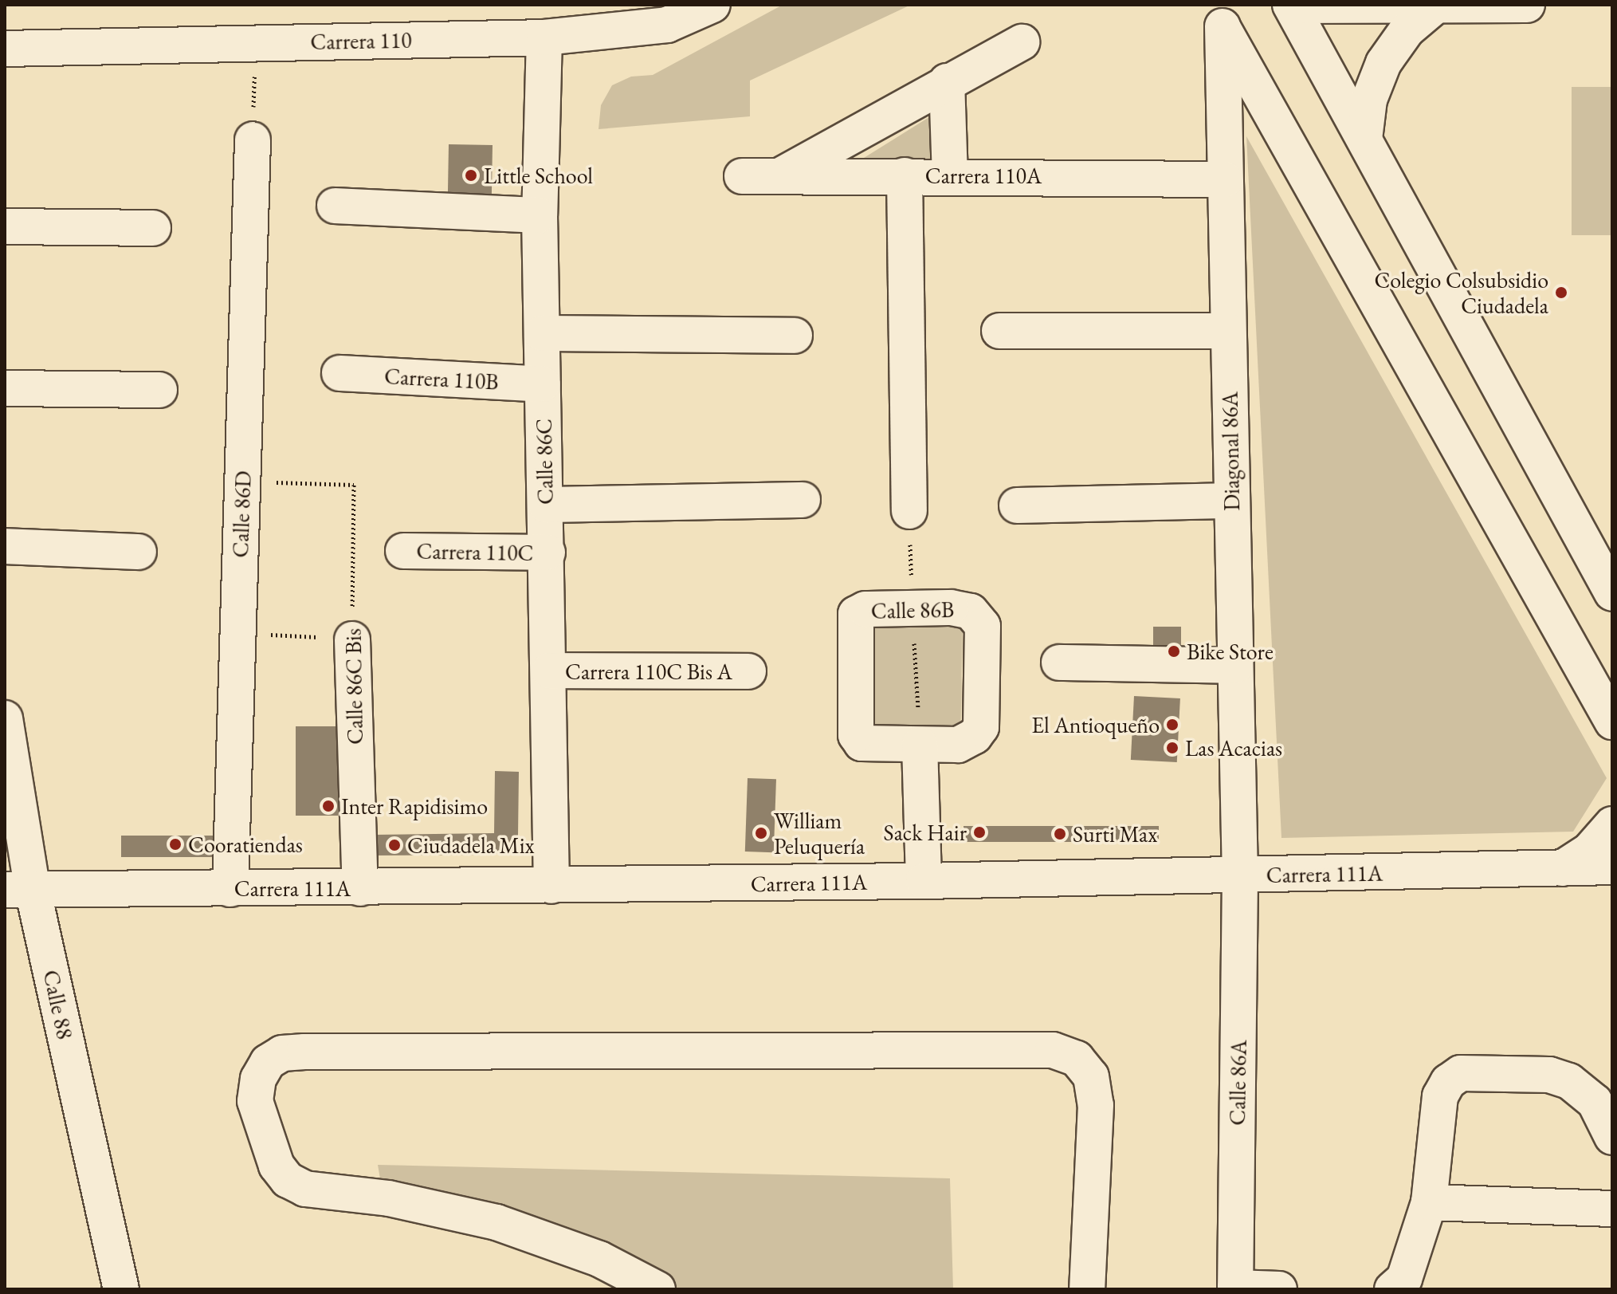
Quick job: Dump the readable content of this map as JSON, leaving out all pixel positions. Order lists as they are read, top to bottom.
{
  "streets": {
    "street": [
      "Carrera 110",
      "Carrera 110A",
      "Carrera 110B",
      "Diagonal 86A",
      "Calle 86C",
      "Calle 86D",
      "Carrera 110C",
      "Calle 86B",
      "Carrera 110C Bis A",
      "Calle 86C Bis",
      "Carrera 111A",
      "Calle 88",
      "Calle 86A"
    ]
  },
  "crossings": [
    ["Carrera 110", "Calle 86C"],
    ["Carrera 110A", "Diagonal 86A"],
    ["Carrera 110B", "Calle 86C"],
    ["Diagonal 86A", "Carrera 111A"],
    ["Diagonal 86A", "Calle 86A"],
    ["Calle 86C", "Carrera 110C"],
    ["Calle 86C", "Carrera 110C Bis A"],
    ["Calle 86C", "Carrera 111A"],
    ["Calle 86D", "Calle 86C Bis"],
    ["Calle 86D", "Carrera 111A"],
    ["Calle 86C Bis", "Carrera 111A"],
    ["Carrera 111A", "Calle 88"],
    ["Carrera 111A", "Calle 86A"]
  ],
  "places": [
    "Little School",
    "Colegio Colsubsidio Ciudadela",
    "Bike Store",
    "El Antioqueño",
    "Las Acacias",
    "Inter Rapidisimo",
    "Sack Hair",
    "William Peluquería",
    "Surti Max",
    "Cooratiendas",
    "Ciudadela Mix"
  ]
}
